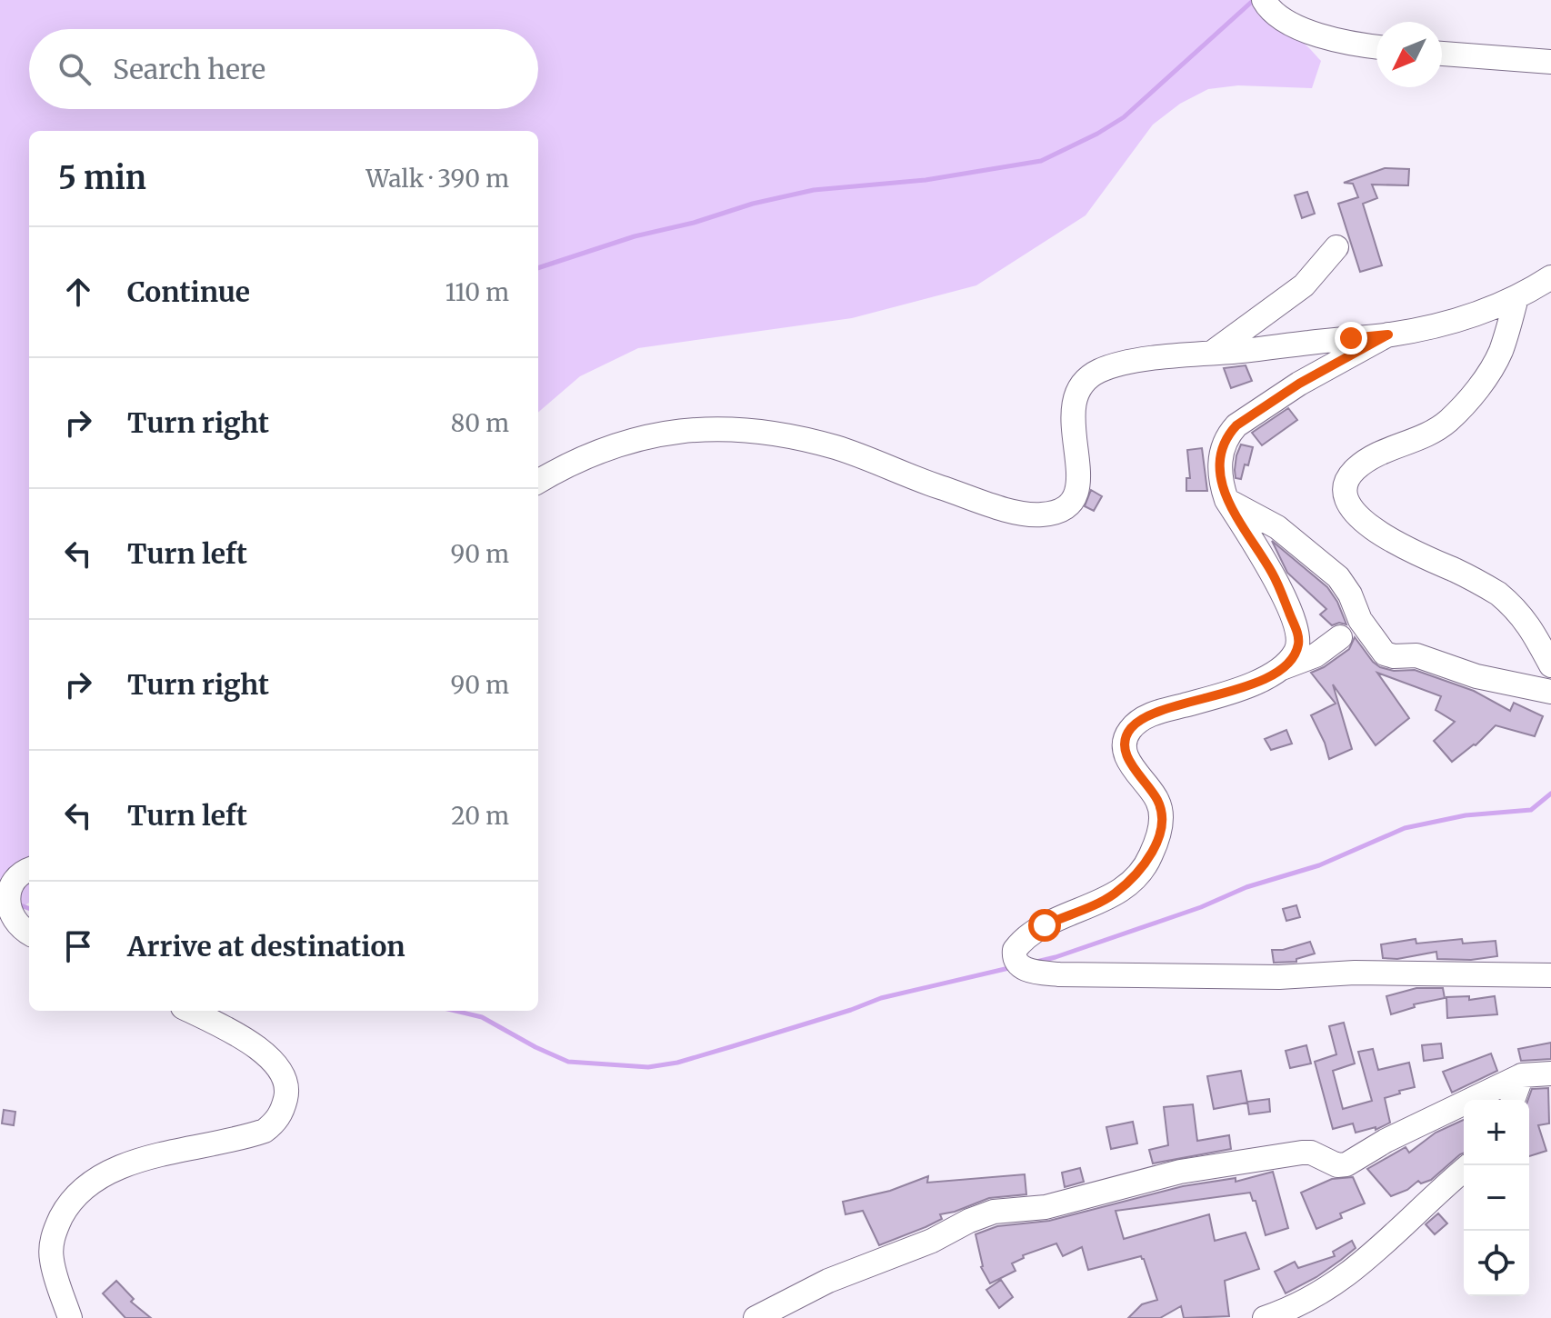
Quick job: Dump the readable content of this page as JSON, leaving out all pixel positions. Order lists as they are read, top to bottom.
{
  "north": "bottom left",
  "page": {
    "search": "Search here",
    "heading": ["5 min", "Walk · 390 m"],
    "list": [
      ["Continue", "110 m"],
      ["Turn right", "80 m"],
      ["Turn left", "90 m"],
      ["Turn right", "90 m"],
      ["Turn left", "20 m"],
      "Arrive at destination"
    ],
    "map_buttons": ["+", "−"]
  }
}
